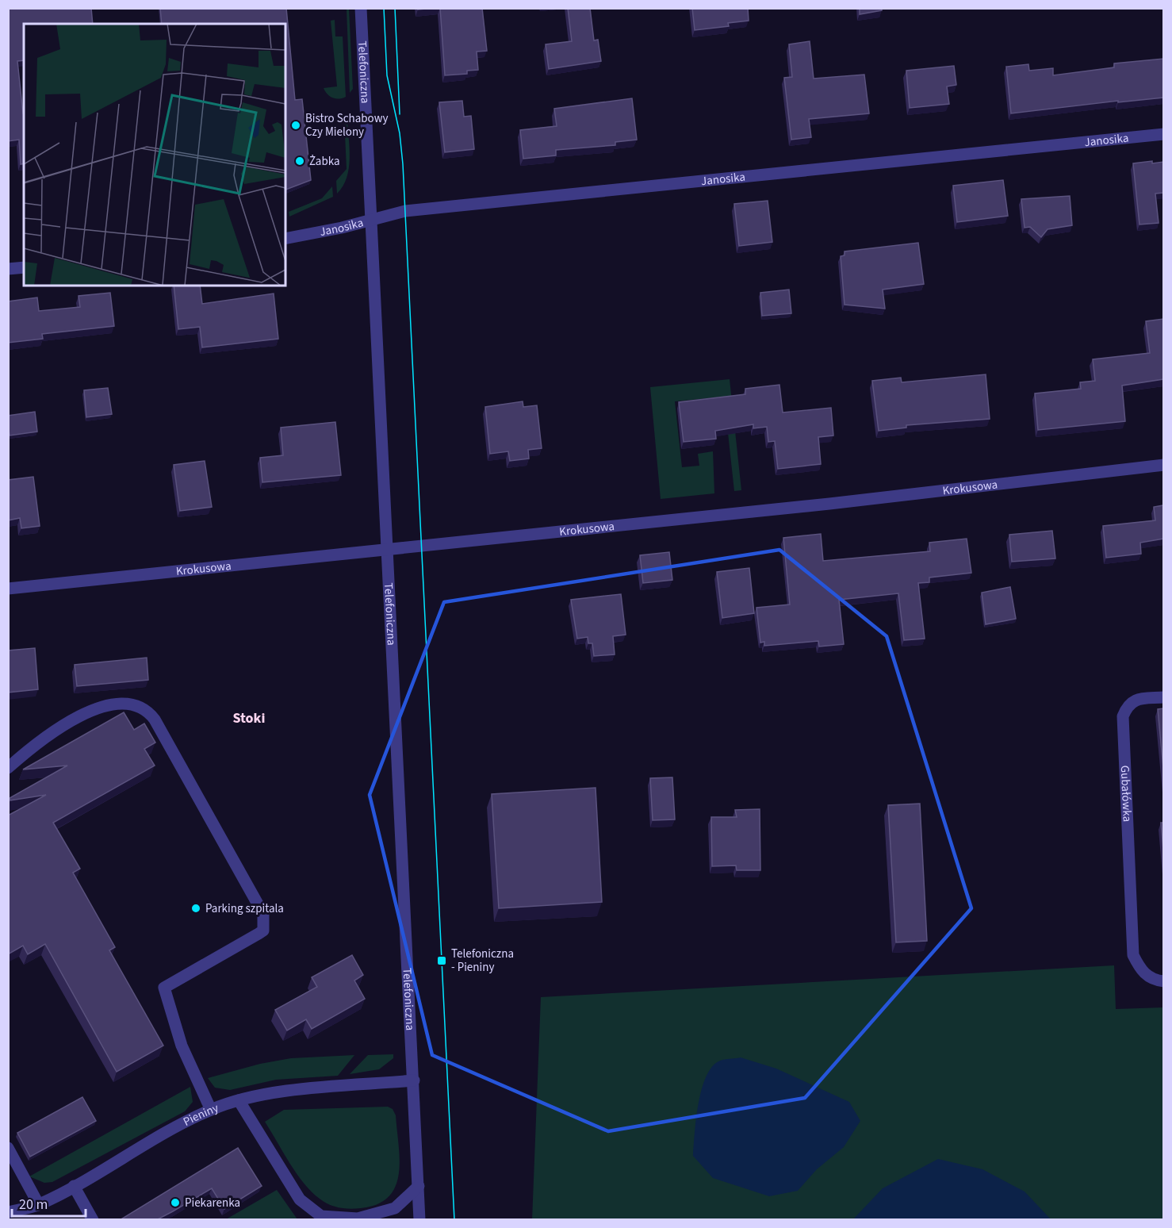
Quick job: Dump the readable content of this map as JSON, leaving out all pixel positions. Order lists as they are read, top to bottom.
{
  "streets": {
    "street": [
      "Telefoniczna",
      "Janosika",
      "Krokusowa",
      "Gubałówka",
      "Pieniny"
    ]
  },
  "crossings": [
    ["Telefoniczna", "Janosika"],
    ["Telefoniczna", "Krokusowa"],
    ["Telefoniczna", "Pieniny"]
  ],
  "districts": ["Stoki"],
  "places": {
    "other": [
      "Bistro Schabowy Czy Mielony",
      "Żabka",
      "Parking szpitala",
      "Piekarenka"
    ],
    "transit": ["Telefoniczna - Pieniny"]
  },
  "scale_bar": "20 m"
}
